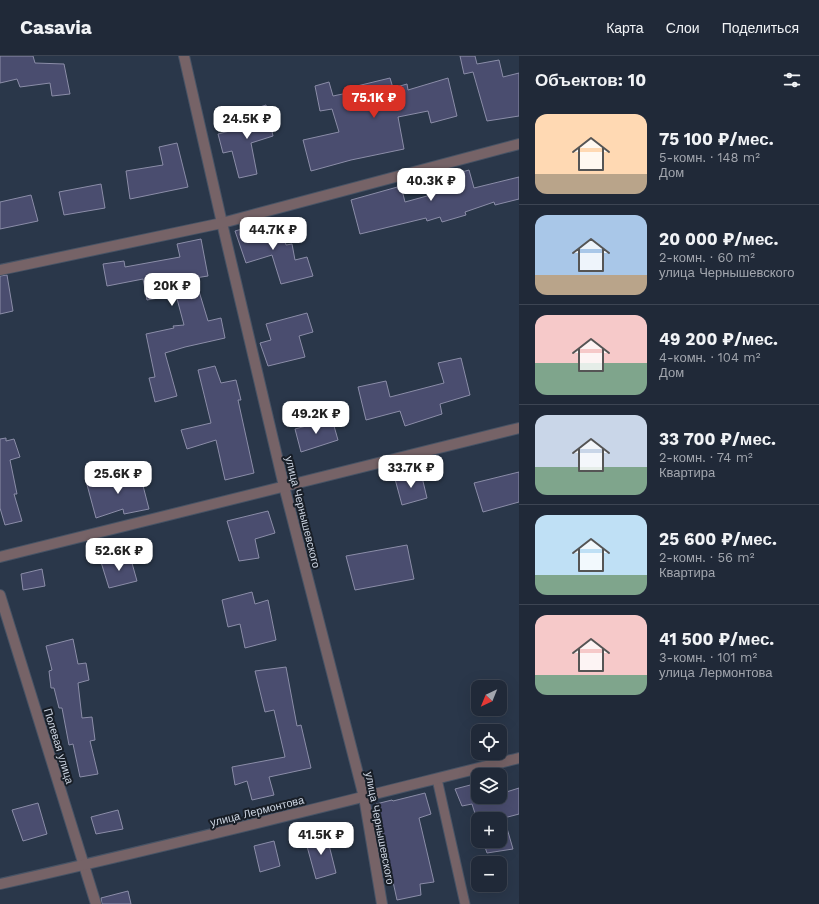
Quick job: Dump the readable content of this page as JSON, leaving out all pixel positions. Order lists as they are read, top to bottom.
{
  "streets": {
    "street": ["улица Чернышевского", "Полевая улица", "улица Лермонтова"]
  },
  "crossings": [
    ["улица Чернышевского", "улица Лермонтова"],
    ["Полевая улица", "улица Лермонтова"]
  ],
  "north": "bottom left",
  "page": {
    "header": "Casavia",
    "nav": ["Карта", "Слои", "Поделиться"],
    "heading": "Объектов: 10",
    "price": [
      "75.1K ₽",
      "24.5K ₽",
      "40.3K ₽",
      "44.7K ₽",
      "20K ₽",
      "49.2K ₽",
      "33.7K ₽",
      "25.6K ₽",
      "52.6K ₽",
      "41.5K ₽"
    ],
    "list": [
      {
        "name": "75 100 ₽/мес.",
        "note": "5-комн. · 148 m² · Дом"
      },
      {
        "name": "20 000 ₽/мес.",
        "note": "2-комн. · 60 m² · улица Чернышевского"
      },
      {
        "name": "49 200 ₽/мес.",
        "note": "4-комн. · 104 m² · Дом"
      },
      {
        "name": "33 700 ₽/мес.",
        "note": "2-комн. · 74 m² · Квартира"
      },
      {
        "name": "25 600 ₽/мес.",
        "note": "2-комн. · 56 m² · Квартира"
      },
      {
        "name": "41 500 ₽/мес.",
        "note": "3-комн. · 101 m² · улица Лермонтова"
      }
    ],
    "map_buttons": ["+", "−"]
  }
}
